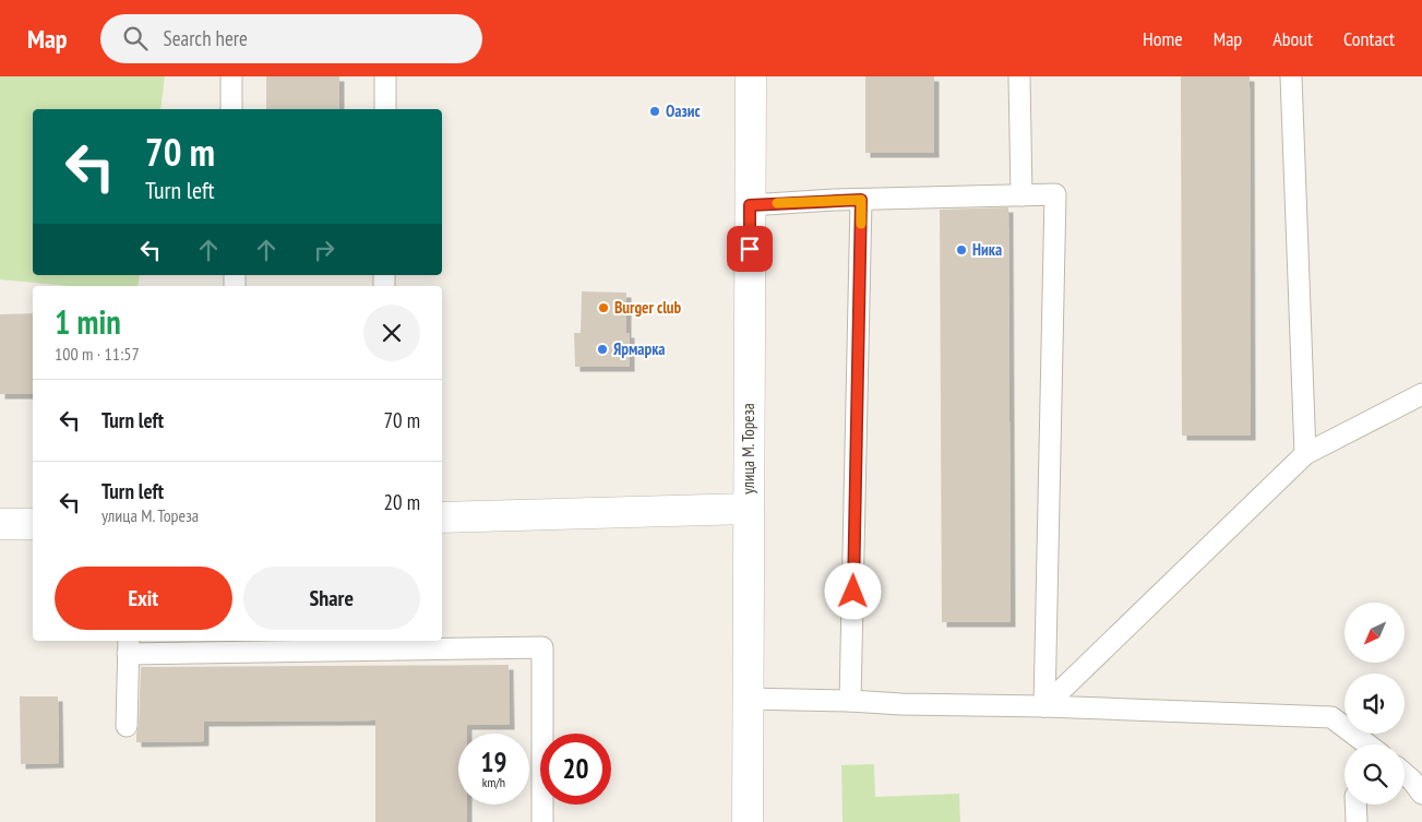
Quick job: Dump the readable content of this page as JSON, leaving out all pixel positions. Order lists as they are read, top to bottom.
{
  "streets": {
    "street": ["улица М. Тореза"]
  },
  "places": [
    "Оазис",
    "Ника",
    "Burger club",
    "Ярмарка"
  ],
  "north": "bottom left",
  "page": {
    "header": "Map",
    "search": "Search here",
    "nav": [
      "Home",
      "Map",
      "About",
      "Contact"
    ],
    "turn": ["70 m", "Turn left"],
    "heading": ["1 min", "100 m · 11:57"],
    "list": [
      {
        "name": "Turn left",
        "value": "70 m"
      },
      {
        "name": "Turn left",
        "note": "улица М. Тореза",
        "value": "20 m"
      }
    ],
    "buttons": ["Exit", "Share"],
    "speed": "19 km/h",
    "limit": "20"
  }
}
